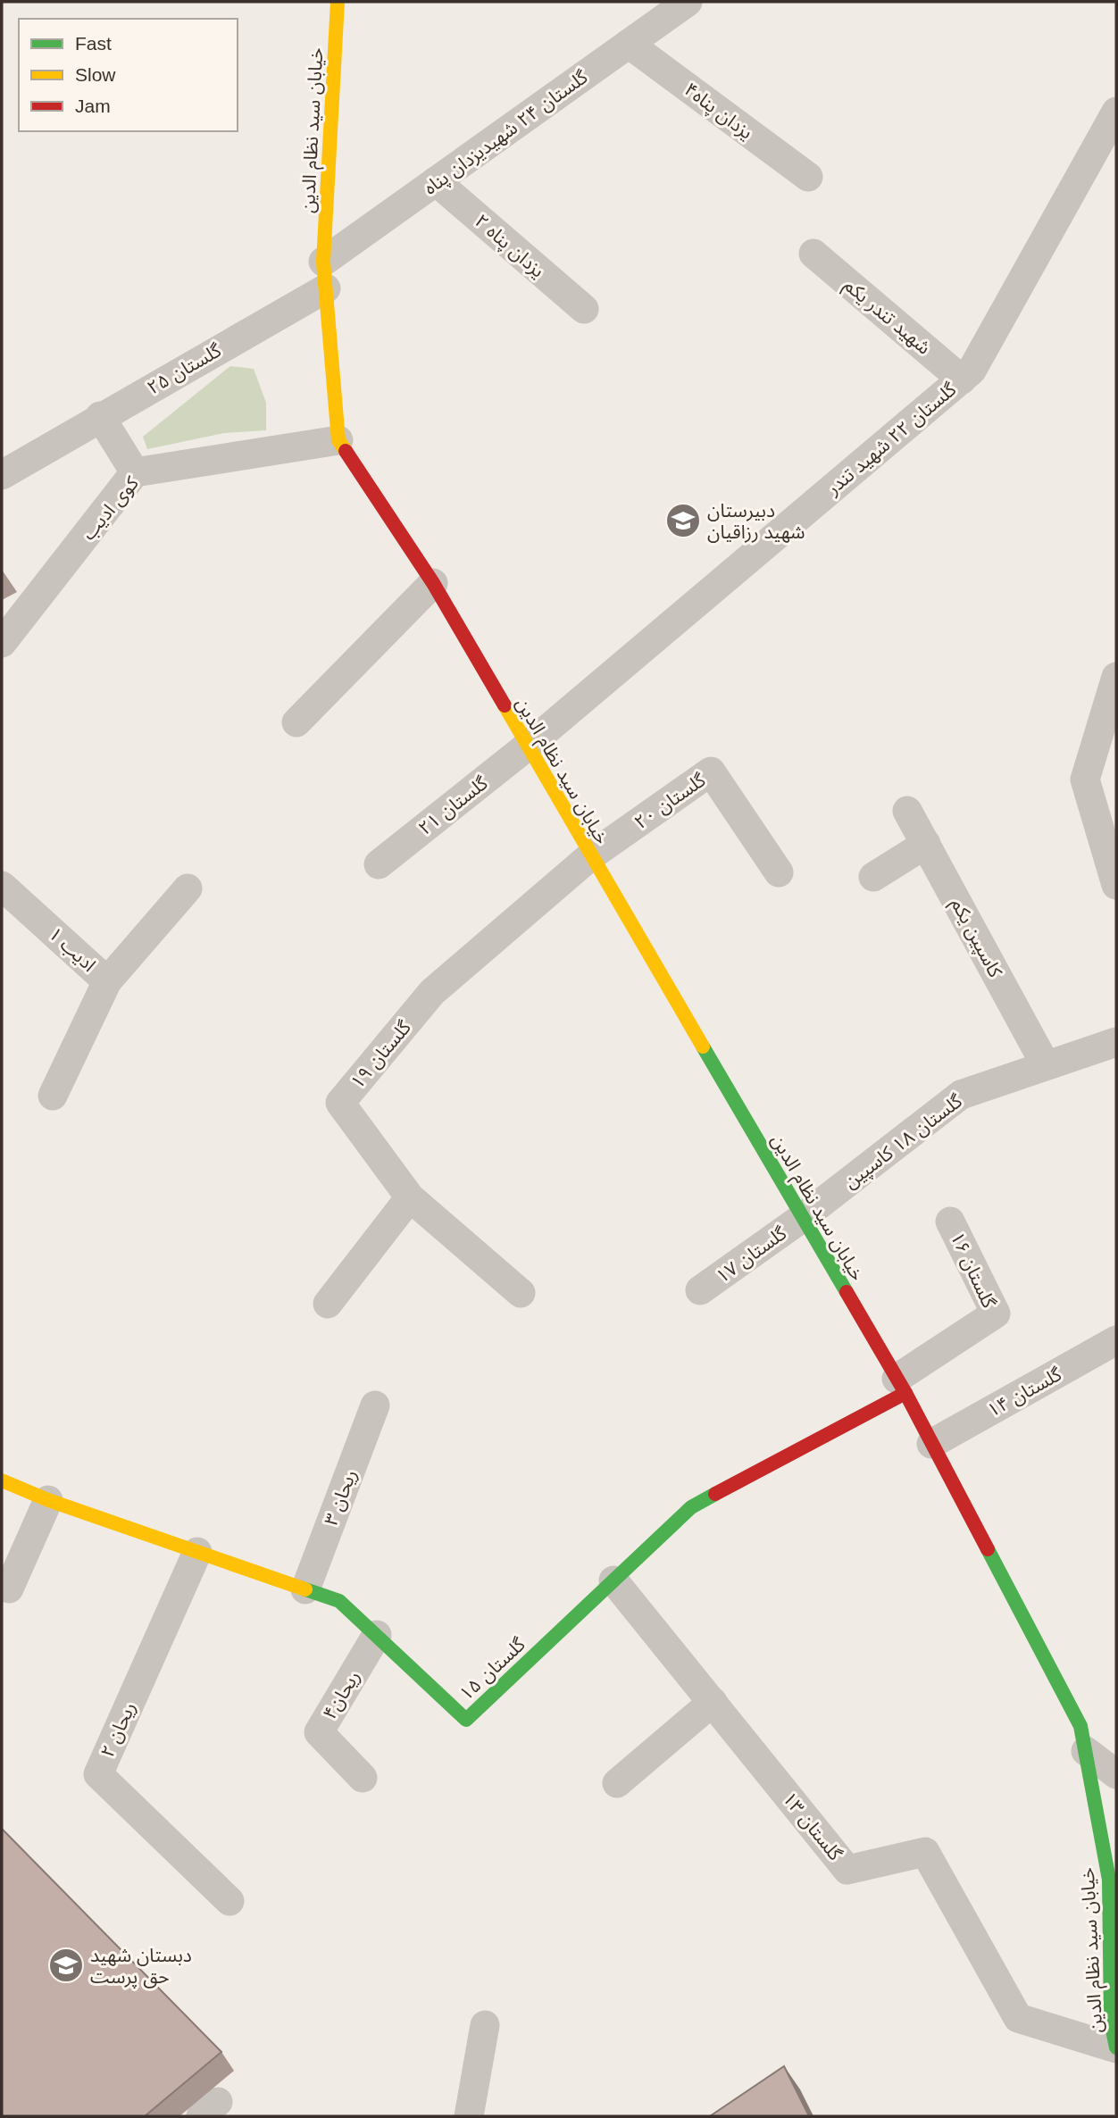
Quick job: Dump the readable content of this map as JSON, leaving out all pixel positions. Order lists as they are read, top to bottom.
{
  "streets": {
    "main road": ["خیابان سید نظام الدین", "گلستان ۱۵"],
    "street": [
      "یزدان پناه۴",
      "گلستان ۲۴ شهیدیزدان پناه",
      "یزدان پناه ۲",
      "شهید تندر یکم",
      "گلستان ۲۵",
      "گلستان ۲۲ شهید تندر",
      "کوی ادیب",
      "گلستان ۲۰",
      "گلستان ۲۱",
      "کاسپین یکم",
      "ادیب ۱",
      "گلستان ۱۹",
      "گلستان ۱۸ کاسپین",
      "گلستان ۱۷",
      "گلستان ۱۶",
      "گلستان ۱۴",
      "ریحان ۳",
      "ریحان۴",
      "ریحان ۲",
      "گلستان ۱۳"
    ]
  },
  "crossings": [
    ["یزدان پناه۴", "گلستان ۲۴ شهیدیزدان پناه"],
    ["خیابان سید نظام الدین", "گلستان ۲۴ شهیدیزدان پناه"],
    ["خیابان سید نظام الدین", "گلستان ۲۵"],
    ["خیابان سید نظام الدین", "گلستان ۲۲ شهید تندر"],
    ["خیابان سید نظام الدین", "کوی ادیب"],
    ["خیابان سید نظام الدین", "گلستان ۲۰"],
    ["خیابان سید نظام الدین", "گلستان ۲۱"],
    ["خیابان سید نظام الدین", "گلستان ۱۹"],
    ["خیابان سید نظام الدین", "گلستان ۱۸ کاسپین"],
    ["خیابان سید نظام الدین", "گلستان ۱۷"],
    ["خیابان سید نظام الدین", "گلستان ۱۶"],
    ["خیابان سید نظام الدین", "گلستان ۱۴"],
    ["خیابان سید نظام الدین", "گلستان ۱۵"],
    ["خیابان سید نظام الدین", "گلستان ۱۳"],
    ["گلستان ۲۴ شهیدیزدان پناه", "یزدان پناه ۲"],
    ["گلستان ۲۴ شهیدیزدان پناه", "گلستان ۲۵"],
    ["شهید تندر یکم", "گلستان ۲۲ شهید تندر"],
    ["گلستان ۲۲ شهید تندر", "گلستان ۲۱"],
    ["گلستان ۲۰", "گلستان ۱۹"],
    ["کاسپین یکم", "گلستان ۱۸ کاسپین"],
    ["گلستان ۱۸ کاسپین", "گلستان ۱۷"],
    ["گلستان ۱۶", "گلستان ۱۵"],
    ["ریحان ۳", "گلستان ۱۵"],
    ["گلستان ۱۵", "ریحان۴"],
    ["گلستان ۱۵", "ریحان ۲"],
    ["گلستان ۱۵", "گلستان ۱۳"]
  ],
  "places": {
    "school or university": ["دبیرستان شهید رزاقیان", "دبستان شهید حق پرست"]
  },
  "legend": ["Fast", "Slow", "Jam"]
}
